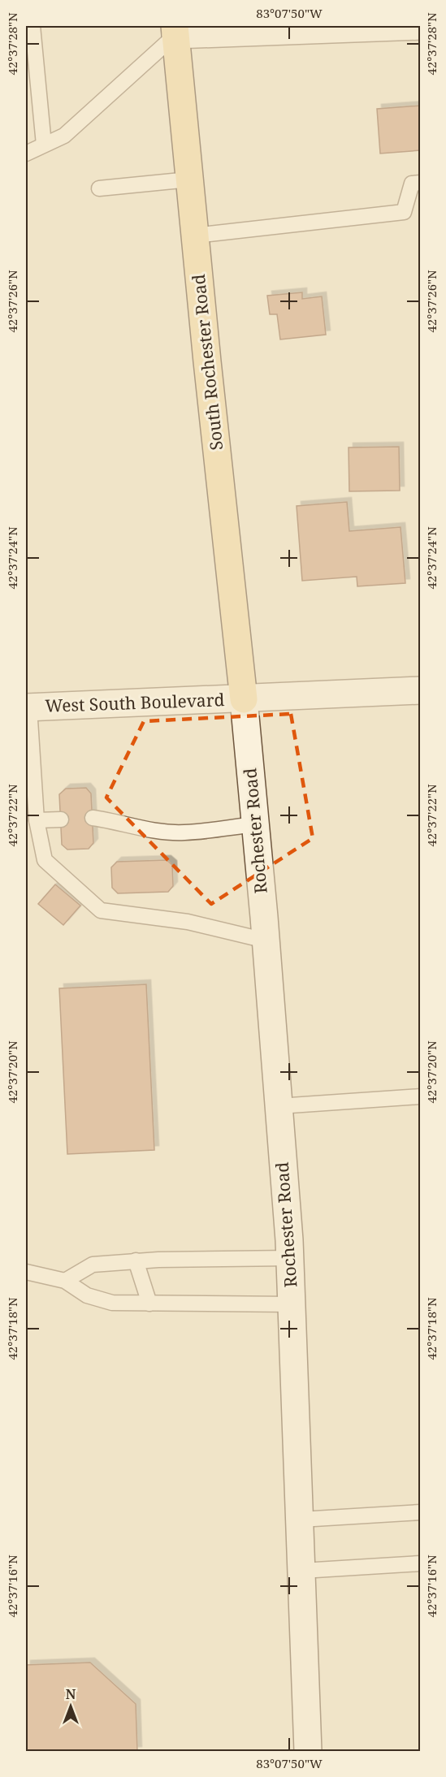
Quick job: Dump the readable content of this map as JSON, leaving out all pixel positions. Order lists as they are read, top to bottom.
{
  "streets": {
    "main road": ["South Rochester Road", "West South Boulevard", "Rochester Road"]
  },
  "crossings": [
    ["South Rochester Road", "West South Boulevard"],
    ["South Rochester Road", "Rochester Road"],
    ["West South Boulevard", "Rochester Road"]
  ],
  "north": "top",
  "coordinates": [
    "83°07'50\"W",
    "42°37'28\"N",
    "42°37'26\"N",
    "42°37'24\"N",
    "42°37'22\"N",
    "42°37'20\"N",
    "42°37'18\"N",
    "42°37'16\"N"
  ]
}
